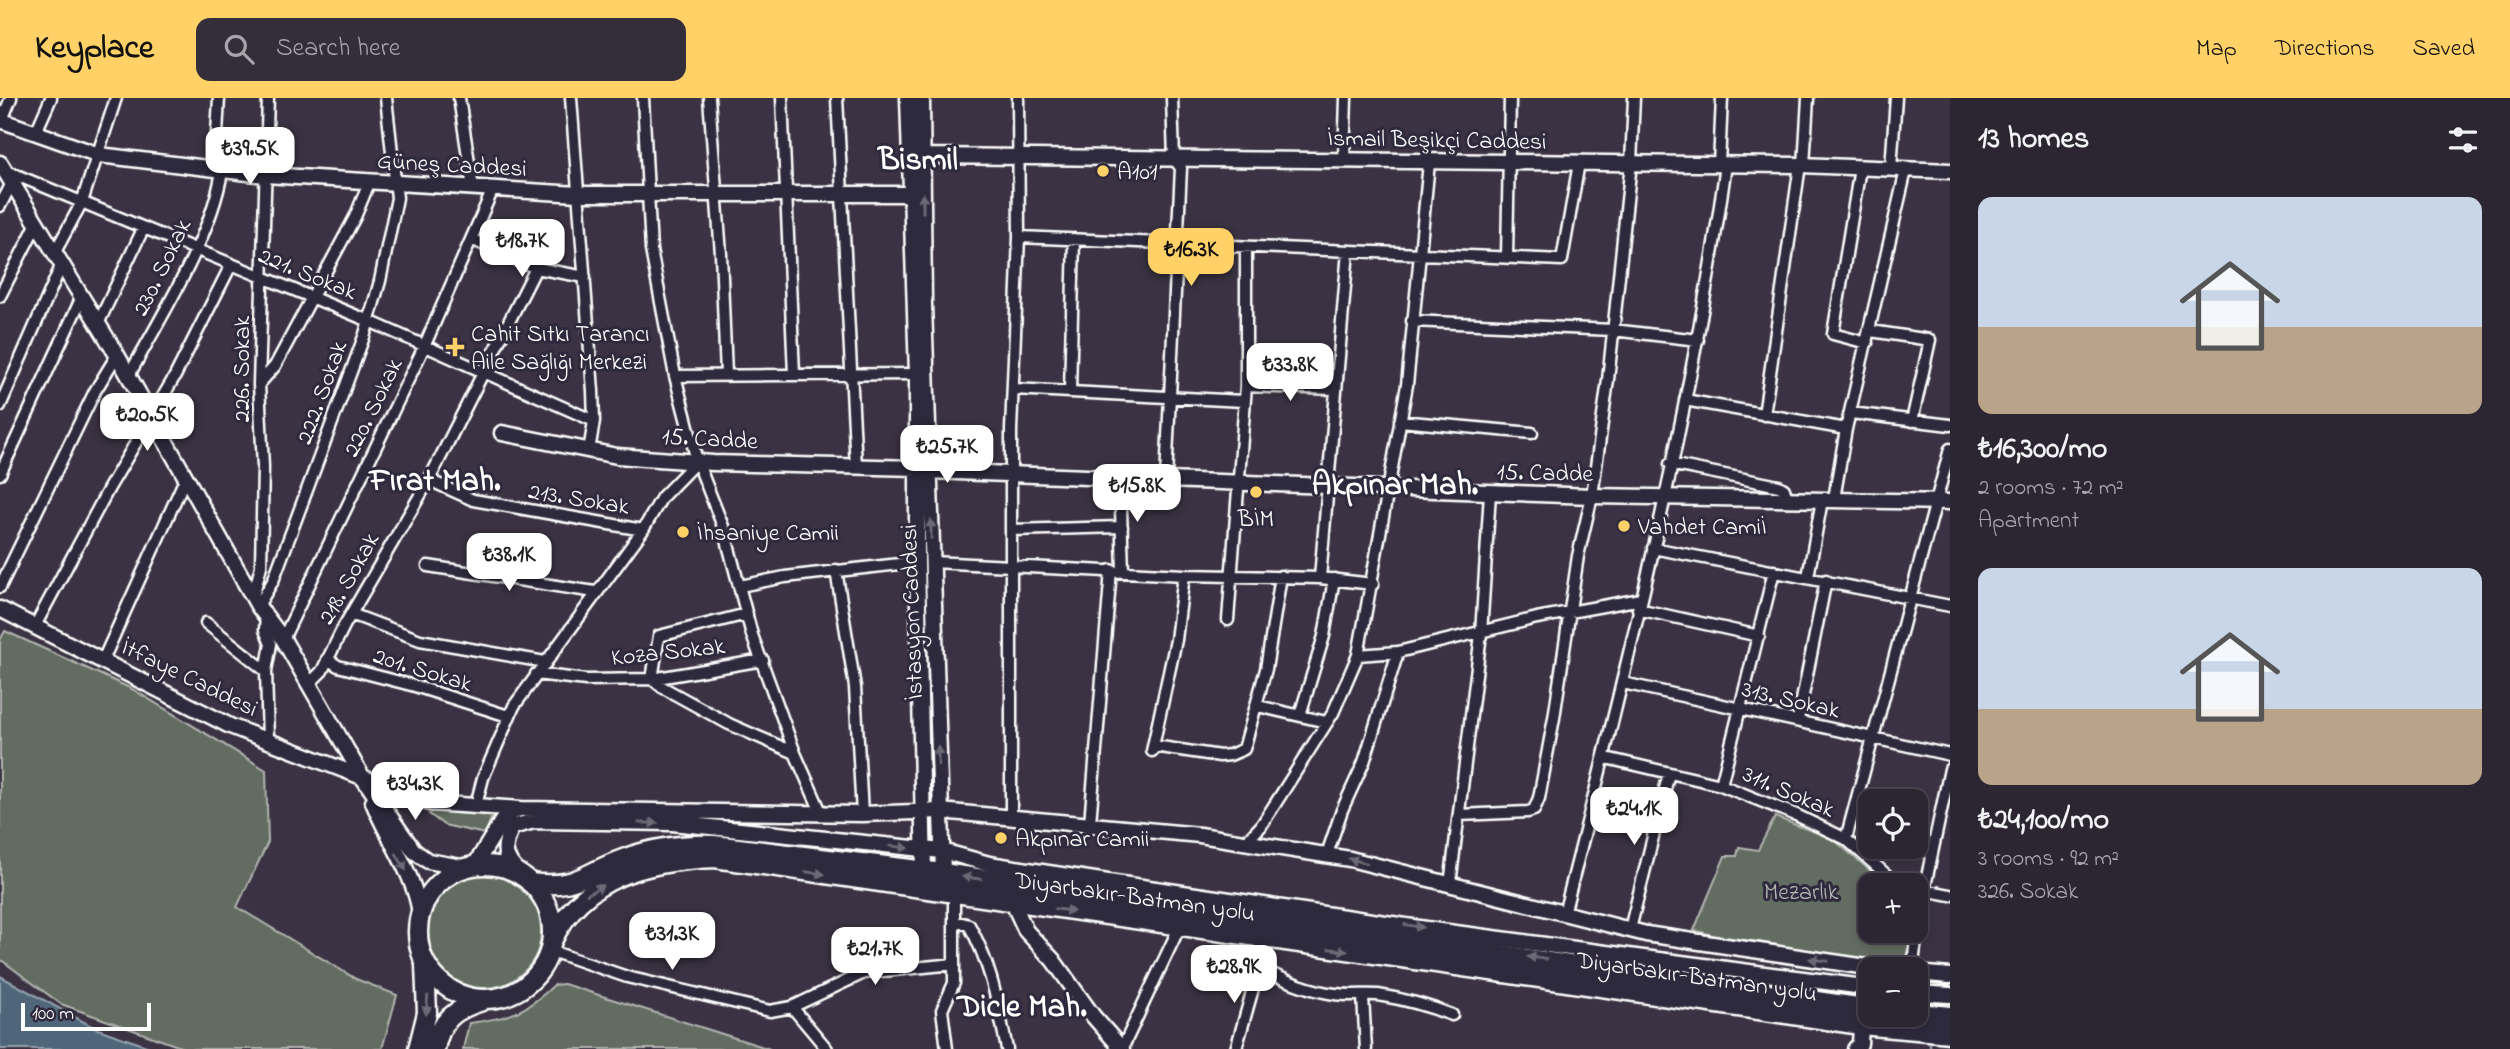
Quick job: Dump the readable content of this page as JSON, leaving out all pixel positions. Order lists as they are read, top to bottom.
{
  "streets": {
    "highway": ["Diyarbakır-Batman yolu"],
    "street": [
      "İsmail Beşikçi Caddesi",
      "Güneş Caddesi",
      "230. Sokak",
      "221. Sokak",
      "226. Sokak",
      "222. Sokak",
      "220. Sokak",
      "15. Cadde",
      "213. Sokak",
      "218. Sokak",
      "İstasyon Caddesi",
      "Koza Sokak",
      "201. Sokak",
      "İtfaye Caddesi",
      "313. Sokak",
      "311. Sokak"
    ]
  },
  "crossings": [
    ["İsmail Beşikçi Caddesi", "İstasyon Caddesi"],
    ["Güneş Caddesi", "230. Sokak"],
    ["Güneş Caddesi", "226. Sokak"],
    ["Güneş Caddesi", "222. Sokak"],
    ["Güneş Caddesi", "220. Sokak"],
    ["Güneş Caddesi", "İstasyon Caddesi"],
    ["230. Sokak", "221. Sokak"],
    ["221. Sokak", "226. Sokak"],
    ["221. Sokak", "222. Sokak"],
    ["221. Sokak", "220. Sokak"],
    ["221. Sokak", "218. Sokak"],
    ["226. Sokak", "222. Sokak"],
    ["15. Cadde", "İstasyon Caddesi"],
    ["213. Sokak", "218. Sokak"],
    ["218. Sokak", "201. Sokak"],
    ["İstasyon Caddesi", "İtfaye Caddesi"],
    ["İstasyon Caddesi", "Diyarbakır-Batman yolu"]
  ],
  "districts": [
    "Bismil",
    "Fırat Mah.",
    "Akpınar Mah.",
    "Dicle Mah."
  ],
  "parks": ["Mezarlık"],
  "places": {
    "other": [
      "A101",
      "BİM",
      "Vahdet Camiİ",
      "İhsaniye Camii",
      "Akpınar Camii"
    ],
    "health": ["Cahit Sıtkı Tarancı Aile Sağlığı Merkezi"]
  },
  "scale_bar": "100 m",
  "page": {
    "header": "Keyplace",
    "search": "Search here",
    "nav": ["Map", "Directions", "Saved"],
    "heading": "13 homes",
    "price": [
      "₺39.5K",
      "₺18.7K",
      "₺16.3K",
      "₺33.8K",
      "₺20.5K",
      "₺25.7K",
      "₺15.8K",
      "₺38.1K",
      "₺34.3K",
      "₺24.1K",
      "₺31.3K",
      "₺21.7K",
      "₺28.9K"
    ],
    "list": [
      {
        "name": "₺16,300/mo",
        "note": "2 rooms · 72 m² · Apartment"
      },
      {
        "name": "₺24,100/mo",
        "note": "3 rooms · 92 m² · 326. Sokak"
      }
    ],
    "map_buttons": ["+", "−"],
    "scale": "100 m"
  }
}
